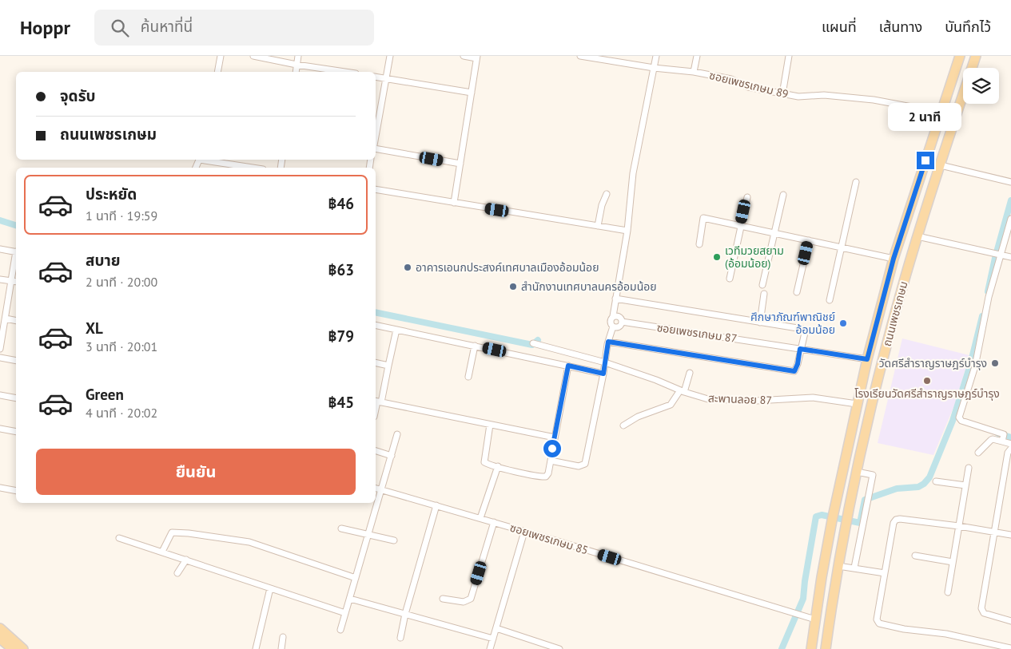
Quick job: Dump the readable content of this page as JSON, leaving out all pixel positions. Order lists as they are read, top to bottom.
{
  "streets": {
    "main road": ["ถนนเพชรเกษม"],
    "street": [
      "ซอยเพชรเกษม 89",
      "ซอยเพชรเกษม 87",
      "สะพานลอย 87",
      "ซอยเพชรเกษม 85"
    ]
  },
  "crossings": [
    ["ซอยเพชรเกษม 89", "ถนนเพชรเกษม"],
    ["ถนนเพชรเกษม", "ซอยเพชรเกษม 87"],
    ["ถนนเพชรเกษม", "สะพานลอย 87"],
    ["ถนนเพชรเกษม", "ซอยเพชรเกษม 85"]
  ],
  "places": [
    "เวทีมวยสยาม (อ้อมน้อย)",
    "อาคารเอนกประสงค์เทศบาลเมืองอ้อมน้อย",
    "สำนักงานเทศบาลนครอ้อมน้อย",
    "ศึกษาภัณฑ์พาณิชย์ อ้อมน้อย",
    "วัดศรีสําราญราษฎร์บํารุง",
    "โรงเรียนวัดศรีสําราญราษฎร์บํารุง"
  ],
  "page": {
    "header": "Hoppr",
    "search": "ค้นหาที่นี่",
    "nav": ["แผนที่", "เส้นทาง", "บันทึกไว้"],
    "banner": ["จุดรับ", "ถนนเพชรเกษม"],
    "bubble": "2 นาที",
    "list": [
      {
        "name": "ประหยัด",
        "note": "1 นาที · 19:59",
        "value": "฿46"
      },
      {
        "name": "สบาย",
        "note": "2 นาที · 20:00",
        "value": "฿63"
      },
      {
        "name": "XL",
        "note": "3 นาที · 20:01",
        "value": "฿79"
      },
      {
        "name": "Green",
        "note": "4 นาที · 20:02",
        "value": "฿45"
      }
    ],
    "buttons": "ยืนยัน"
  }
}
